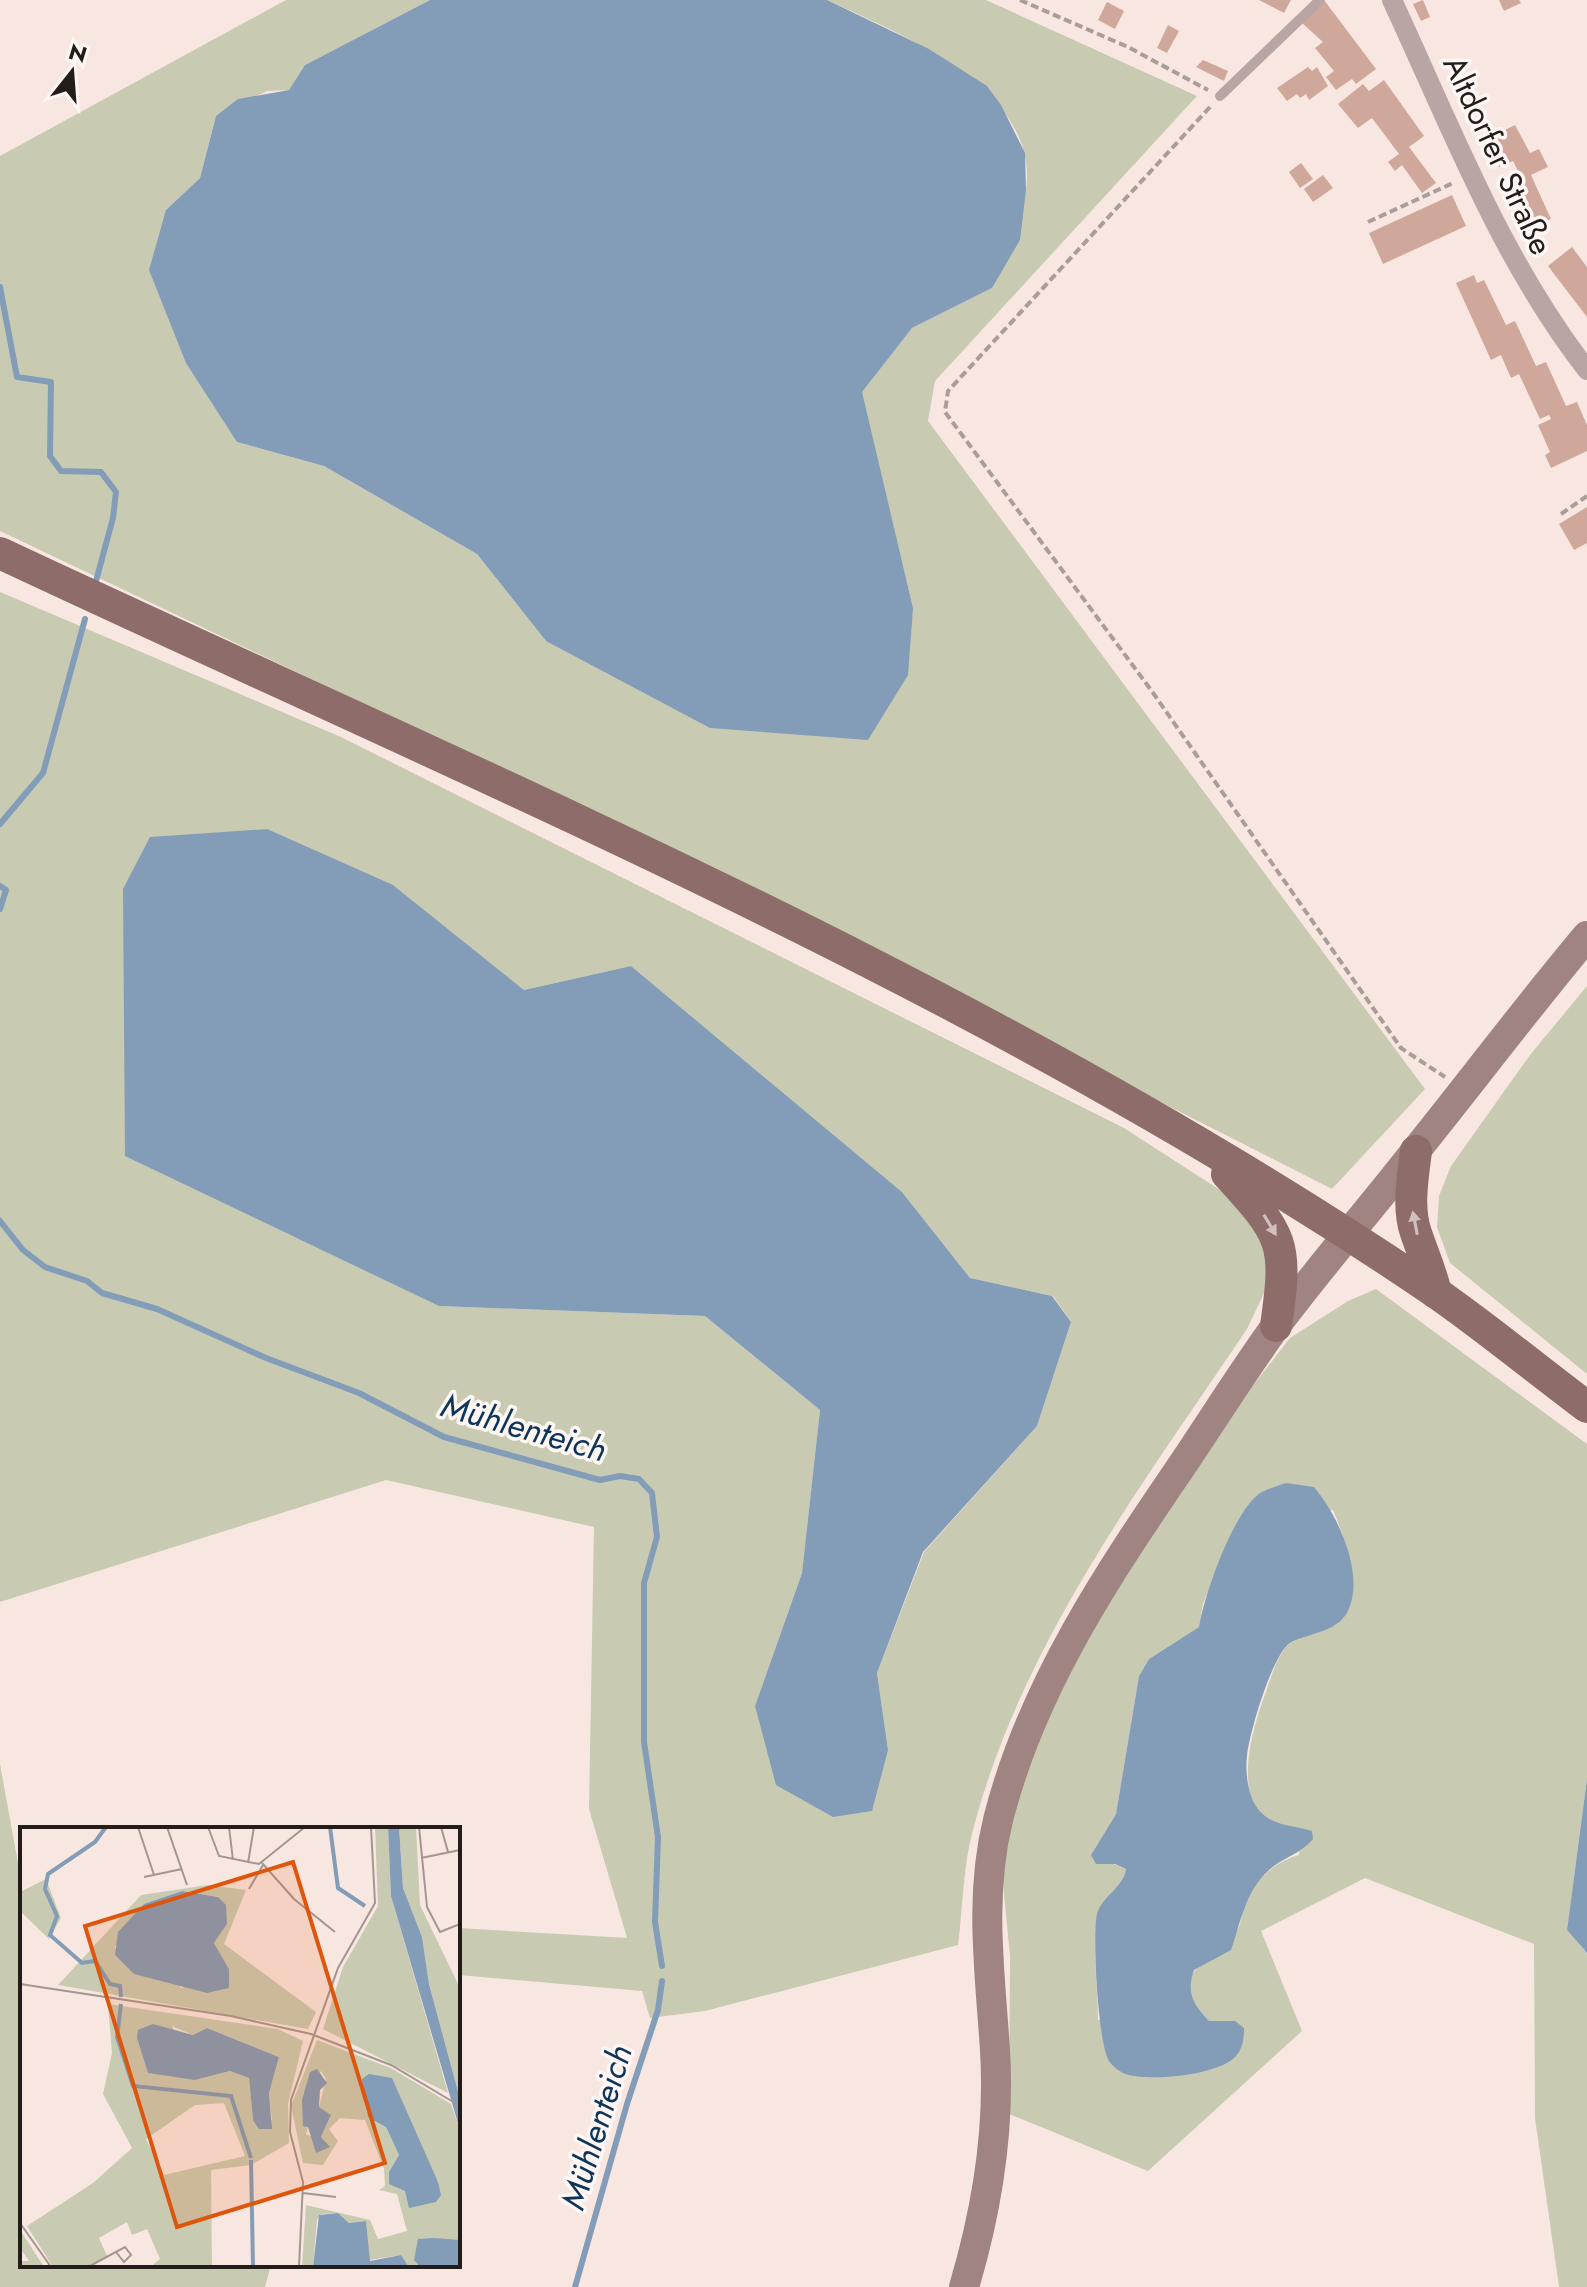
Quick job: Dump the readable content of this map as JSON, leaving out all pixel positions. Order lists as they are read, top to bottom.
{
  "streets": {
    "street": ["Altdorfer Straße"]
  },
  "water": ["Mühlenteich"],
  "north": "top"
}
